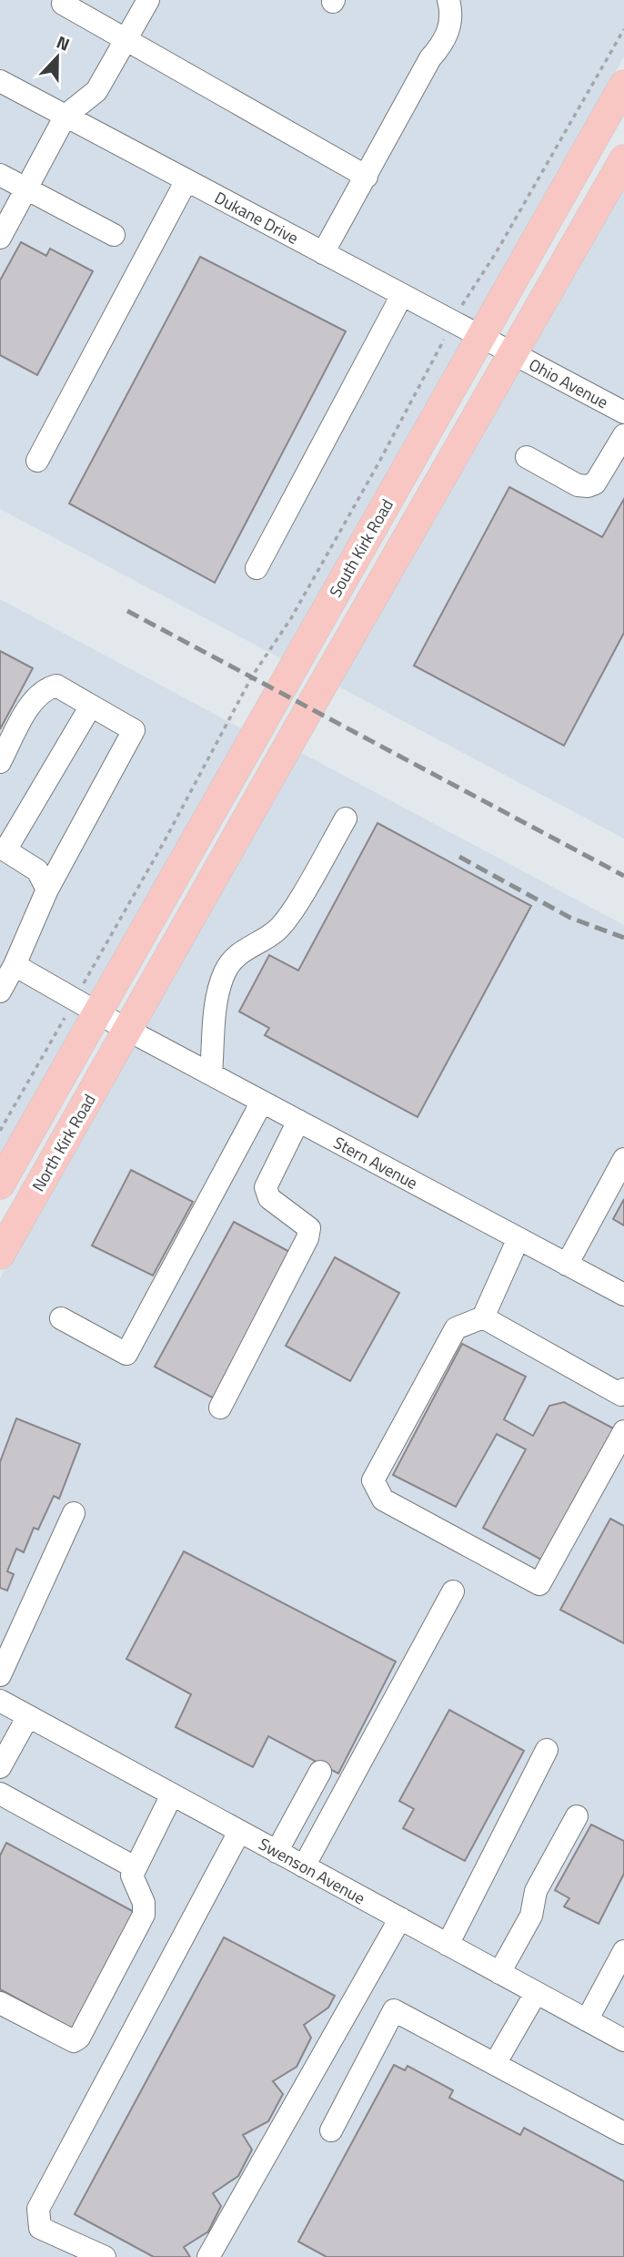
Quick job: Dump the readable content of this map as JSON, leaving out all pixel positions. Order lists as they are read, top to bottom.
{
  "streets": {
    "main road": ["South Kirk Road", "North Kirk Road"],
    "street": [
      "Dukane Drive",
      "Ohio Avenue",
      "Stern Avenue",
      "Swenson Avenue"
    ]
  },
  "crossings": [
    ["Dukane Drive", "Ohio Avenue"],
    ["Dukane Drive", "South Kirk Road"],
    ["South Kirk Road", "Stern Avenue"],
    ["North Kirk Road", "Stern Avenue"]
  ],
  "north": "top"
}
